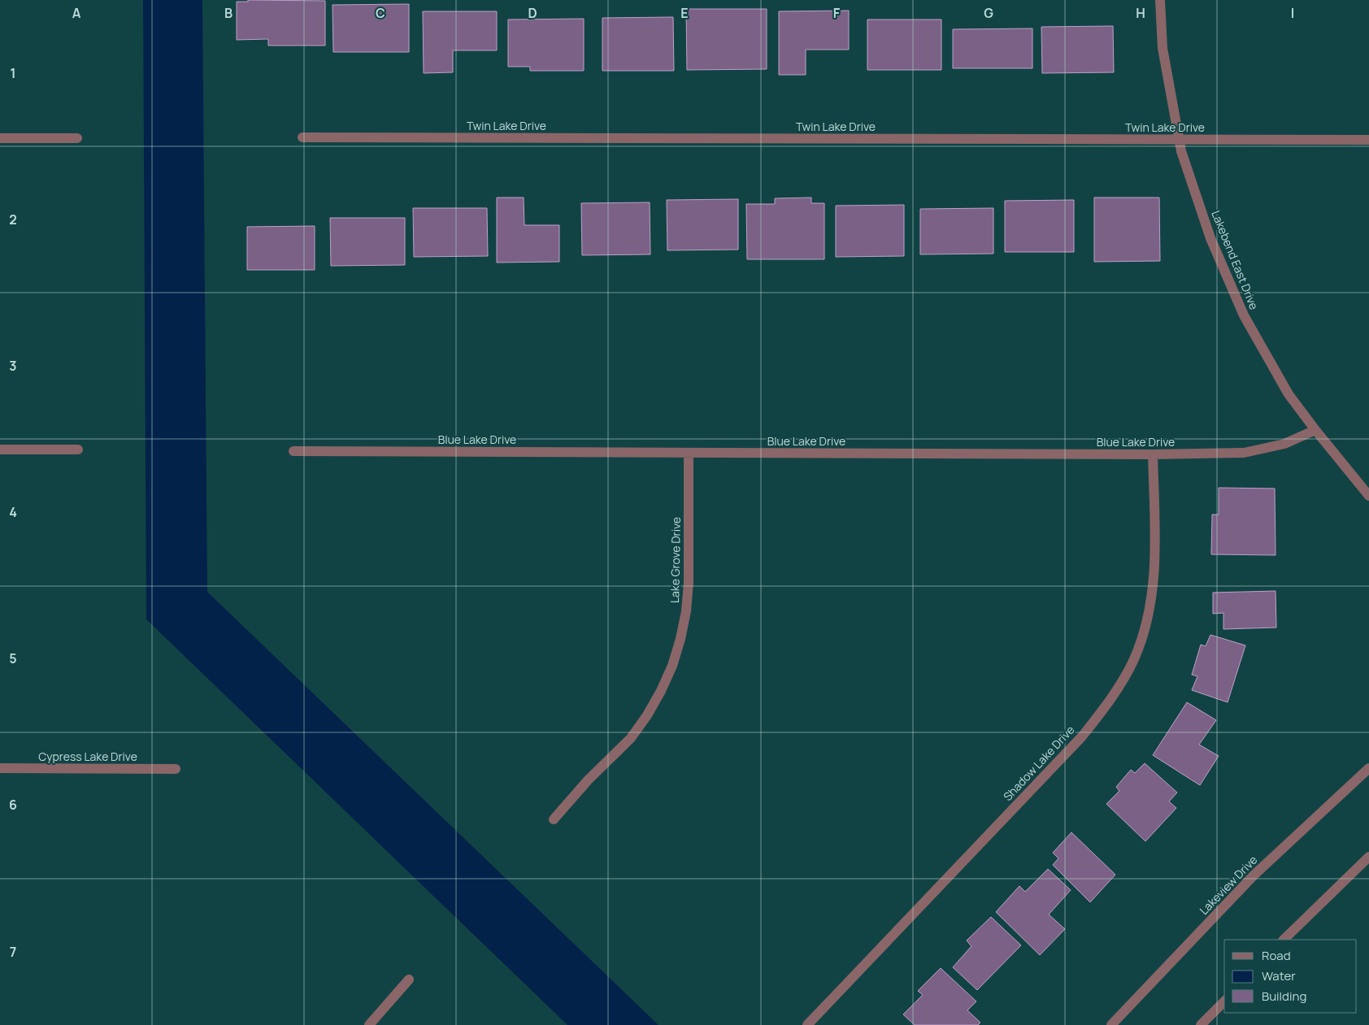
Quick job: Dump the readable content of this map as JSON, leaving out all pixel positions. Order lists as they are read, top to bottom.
{
  "streets": {
    "street": [
      "Twin Lake Drive",
      "Lakebend East Drive",
      "Blue Lake Drive",
      "Lake Grove Drive",
      "Cypress Lake Drive",
      "Shadow Lake Drive",
      "Lakeview Drive"
    ]
  },
  "crossings": [
    ["Twin Lake Drive", "Lakebend East Drive"],
    ["Lakebend East Drive", "Blue Lake Drive"],
    ["Blue Lake Drive", "Lake Grove Drive"],
    ["Blue Lake Drive", "Shadow Lake Drive"]
  ],
  "legend": ["Road", "Water", "Building"],
  "grid": {
    "columns": [
      "A",
      "B",
      "C",
      "D",
      "E",
      "F",
      "G",
      "H",
      "I"
    ],
    "rows": [
      "1",
      "2",
      "3",
      "4",
      "5",
      "6",
      "7"
    ]
  }
}
